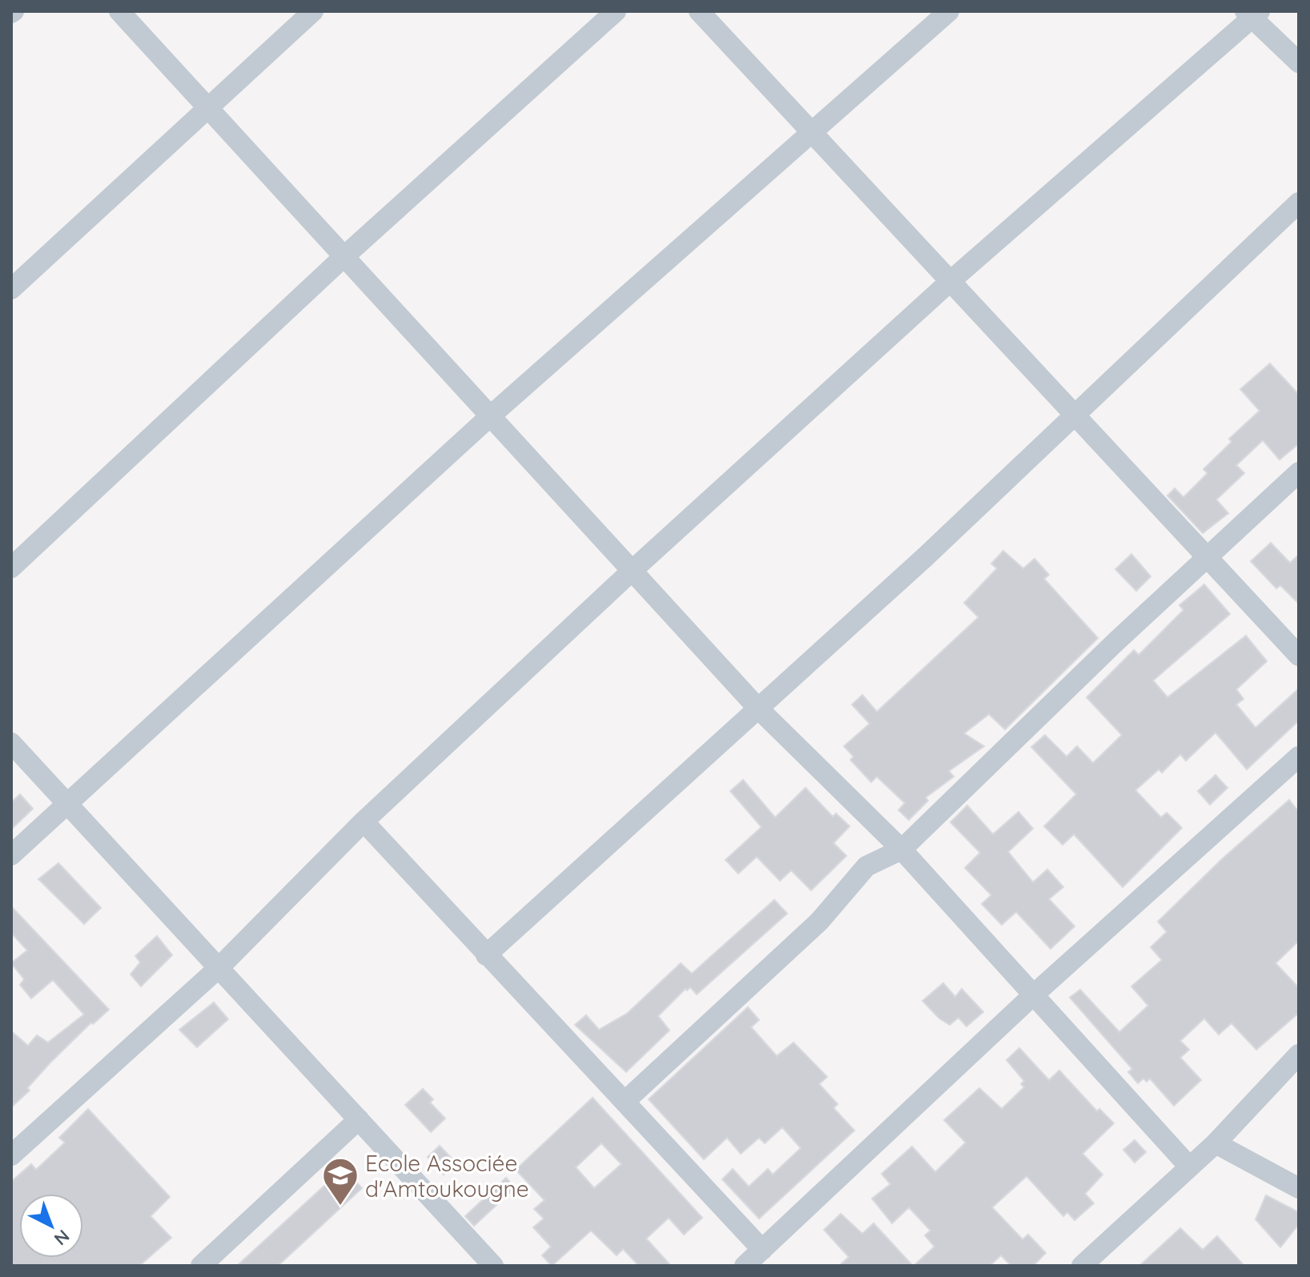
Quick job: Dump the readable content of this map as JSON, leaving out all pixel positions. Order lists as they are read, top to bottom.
{
  "places": {
    "school or university": ["Ecole Associée d'Amtoukougne"]
  },
  "north": "bottom right"
}
